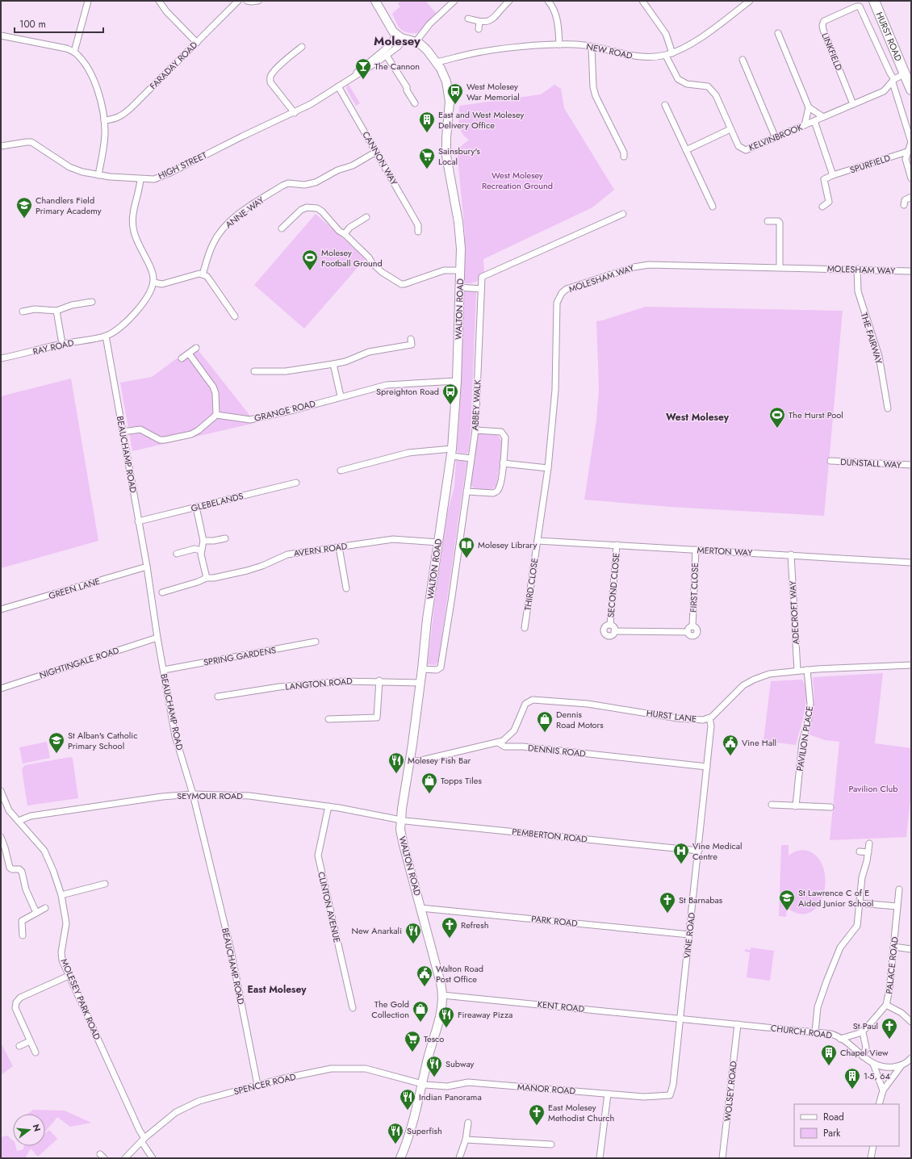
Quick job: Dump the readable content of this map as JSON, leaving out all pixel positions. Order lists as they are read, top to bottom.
{
  "streets": {
    "main road": ["HURST ROAD", "WALTON ROAD"],
    "street": [
      "NEW ROAD",
      "LINKFIELD",
      "FARADAY ROAD",
      "KELVINBROOK",
      "CANNON WAY",
      "SPURFIELD",
      "HIGH STREET",
      "ANNE WAY",
      "MOLESHAM WAY",
      "THE FAIRWAY",
      "RAY ROAD",
      "ABBEY WALK",
      "GRANGE ROAD",
      "BEAUCHAMP ROAD",
      "DUNSTALL WAY",
      "GLEBELANDS",
      "AVERN ROAD",
      "MERTON WAY",
      "THIRD CLOSE",
      "SECOND CLOSE",
      "FIRST CLOSE",
      "GREEN LANE",
      "ADECROFT WAY",
      "SPRING GARDENS",
      "NIGHTINGALE ROAD",
      "LANGTON ROAD",
      "HURST LANE",
      "PAVILION PLACE",
      "DENNIS ROAD",
      "SEYMOUR ROAD",
      "PEMBERTON ROAD",
      "CLINTON AVENUE",
      "PARK ROAD",
      "VINE ROAD",
      "PALACE ROAD",
      "MOLESEY PARK ROAD",
      "KENT ROAD",
      "CHURCH ROAD",
      "SPENCER ROAD",
      "MANOR ROAD",
      "WOLSEY ROAD"
    ]
  },
  "crossings": [
    ["HURST ROAD", "KELVINBROOK"],
    ["NEW ROAD", "KELVINBROOK"],
    ["NEW ROAD", "WALTON ROAD"],
    ["LINKFIELD", "KELVINBROOK"],
    ["CANNON WAY", "HIGH STREET"],
    ["CANNON WAY", "ANNE WAY"],
    ["HIGH STREET", "WALTON ROAD"],
    ["MOLESHAM WAY", "THE FAIRWAY"],
    ["MOLESHAM WAY", "MERTON WAY"],
    ["MOLESHAM WAY", "THIRD CLOSE"],
    ["WALTON ROAD", "ABBEY WALK"],
    ["WALTON ROAD", "GRANGE ROAD"],
    ["WALTON ROAD", "AVERN ROAD"],
    ["WALTON ROAD", "LANGTON ROAD"],
    ["WALTON ROAD", "DENNIS ROAD"],
    ["WALTON ROAD", "SEYMOUR ROAD"],
    ["WALTON ROAD", "PEMBERTON ROAD"],
    ["WALTON ROAD", "PARK ROAD"],
    ["WALTON ROAD", "KENT ROAD"],
    ["WALTON ROAD", "SPENCER ROAD"],
    ["WALTON ROAD", "MANOR ROAD"],
    ["RAY ROAD", "BEAUCHAMP ROAD"],
    ["BEAUCHAMP ROAD", "GLEBELANDS"],
    ["BEAUCHAMP ROAD", "GREEN LANE"],
    ["BEAUCHAMP ROAD", "SPRING GARDENS"],
    ["BEAUCHAMP ROAD", "NIGHTINGALE ROAD"],
    ["BEAUCHAMP ROAD", "SEYMOUR ROAD"],
    ["BEAUCHAMP ROAD", "SPENCER ROAD"],
    ["MERTON WAY", "THIRD CLOSE"],
    ["MERTON WAY", "SECOND CLOSE"],
    ["MERTON WAY", "FIRST CLOSE"],
    ["MERTON WAY", "ADECROFT WAY"],
    ["ADECROFT WAY", "HURST LANE"],
    ["HURST LANE", "PAVILION PLACE"],
    ["HURST LANE", "DENNIS ROAD"],
    ["HURST LANE", "VINE ROAD"],
    ["DENNIS ROAD", "VINE ROAD"],
    ["SEYMOUR ROAD", "PEMBERTON ROAD"],
    ["SEYMOUR ROAD", "CLINTON AVENUE"],
    ["SEYMOUR ROAD", "MOLESEY PARK ROAD"],
    ["PEMBERTON ROAD", "VINE ROAD"],
    ["PARK ROAD", "VINE ROAD"],
    ["VINE ROAD", "KENT ROAD"],
    ["VINE ROAD", "CHURCH ROAD"],
    ["VINE ROAD", "MANOR ROAD"],
    ["MOLESEY PARK ROAD", "SPENCER ROAD"],
    ["KENT ROAD", "CHURCH ROAD"],
    ["CHURCH ROAD", "WOLSEY ROAD"],
    ["SPENCER ROAD", "MANOR ROAD"]
  ],
  "districts": ["Molesey", "West Molesey", "East Molesey"],
  "parks": ["West Molesey Recreation Ground", "Pavilion Club"],
  "places": {
    "bar": ["The Cannon"],
    "bus stop": ["West Molesey War Memorial", "Spreighton Road"],
    "building": ["East and West Molesey Delivery Office", "Chapel View", "1-5, 64"],
    "supermarket": ["Sainsbury's Local", "Tesco"],
    "school or university": ["Chandlers Field Primary Academy", "St Alban's Catholic Primary School", "St Lawrence C of E Aided Junior School"],
    "sports": ["Molesey Football Ground", "The Hurst Pool"],
    "library": ["Molesey Library"],
    "shop": ["Dennis Road Motors", "Topps Tiles", "The Gold Collection"],
    "public building": ["Vine Hall", "Walton Road Post Office"],
    "restaurant": [
      "Molesey Fish Bar",
      "New Anarkali",
      "Fireaway Pizza",
      "Subway",
      "Indian Panorama",
      "Superfish"
    ],
    "hospital": ["Vine Medical Centre"],
    "church": [
      "St Barnabas",
      "Refresh",
      "St Paul",
      "East Molesey Methodist Church"
    ]
  },
  "legend": ["Road", "Park"],
  "scale_bar": "100 m",
  "north": "right"
}
